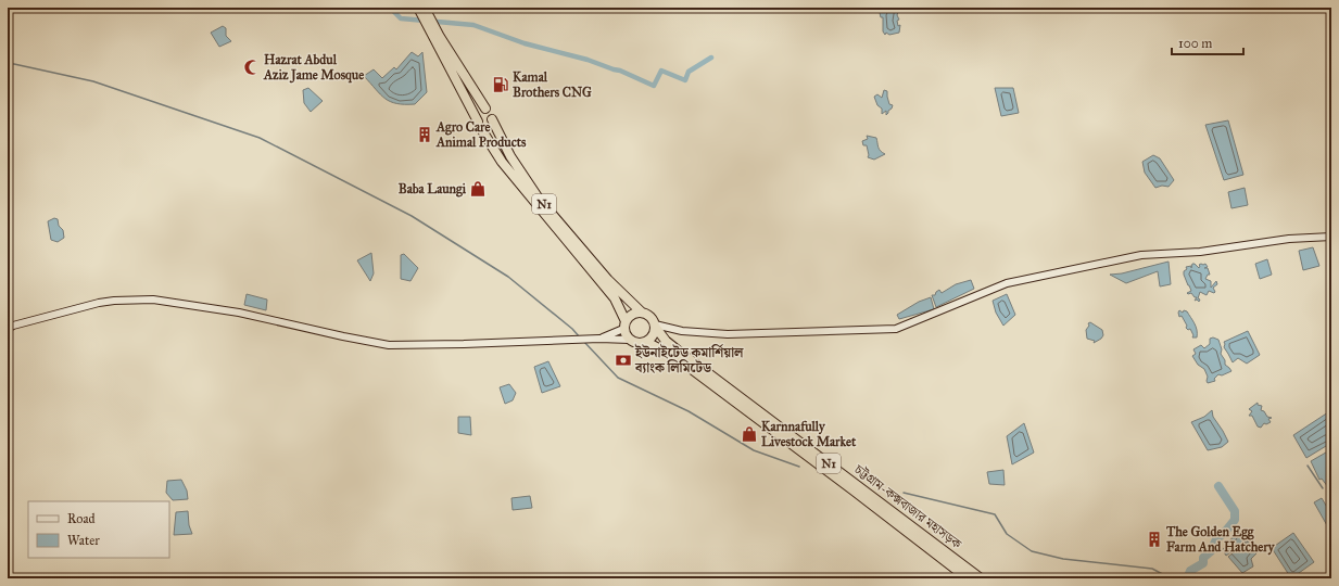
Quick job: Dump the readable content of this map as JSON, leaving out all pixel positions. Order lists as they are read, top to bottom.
{
  "streets": {
    "highway": ["N1", "চট্টগ্রাম-কক্সবাজার মহাসড়ক"]
  },
  "crossings": [
    ["N1", "চট্টগ্রাম-কক্সবাজার মহাসড়ক"]
  ],
  "places": {
    "mosque": ["Hazrat Abdul Aziz Jame Mosque"],
    "fuel station": ["Kamal Brothers CNG"],
    "building": ["Agro Care Animal Products", "The Golden Egg Farm And Hatchery"],
    "shop": ["Baba Laungi", "Karnnafully Livestock Market"],
    "bank": ["ইউনাইটেড কমার্শিয়াল ব্যাংক লিমিটেড"]
  },
  "legend": ["Road", "Water"],
  "scale_bar": "100 m"
}
